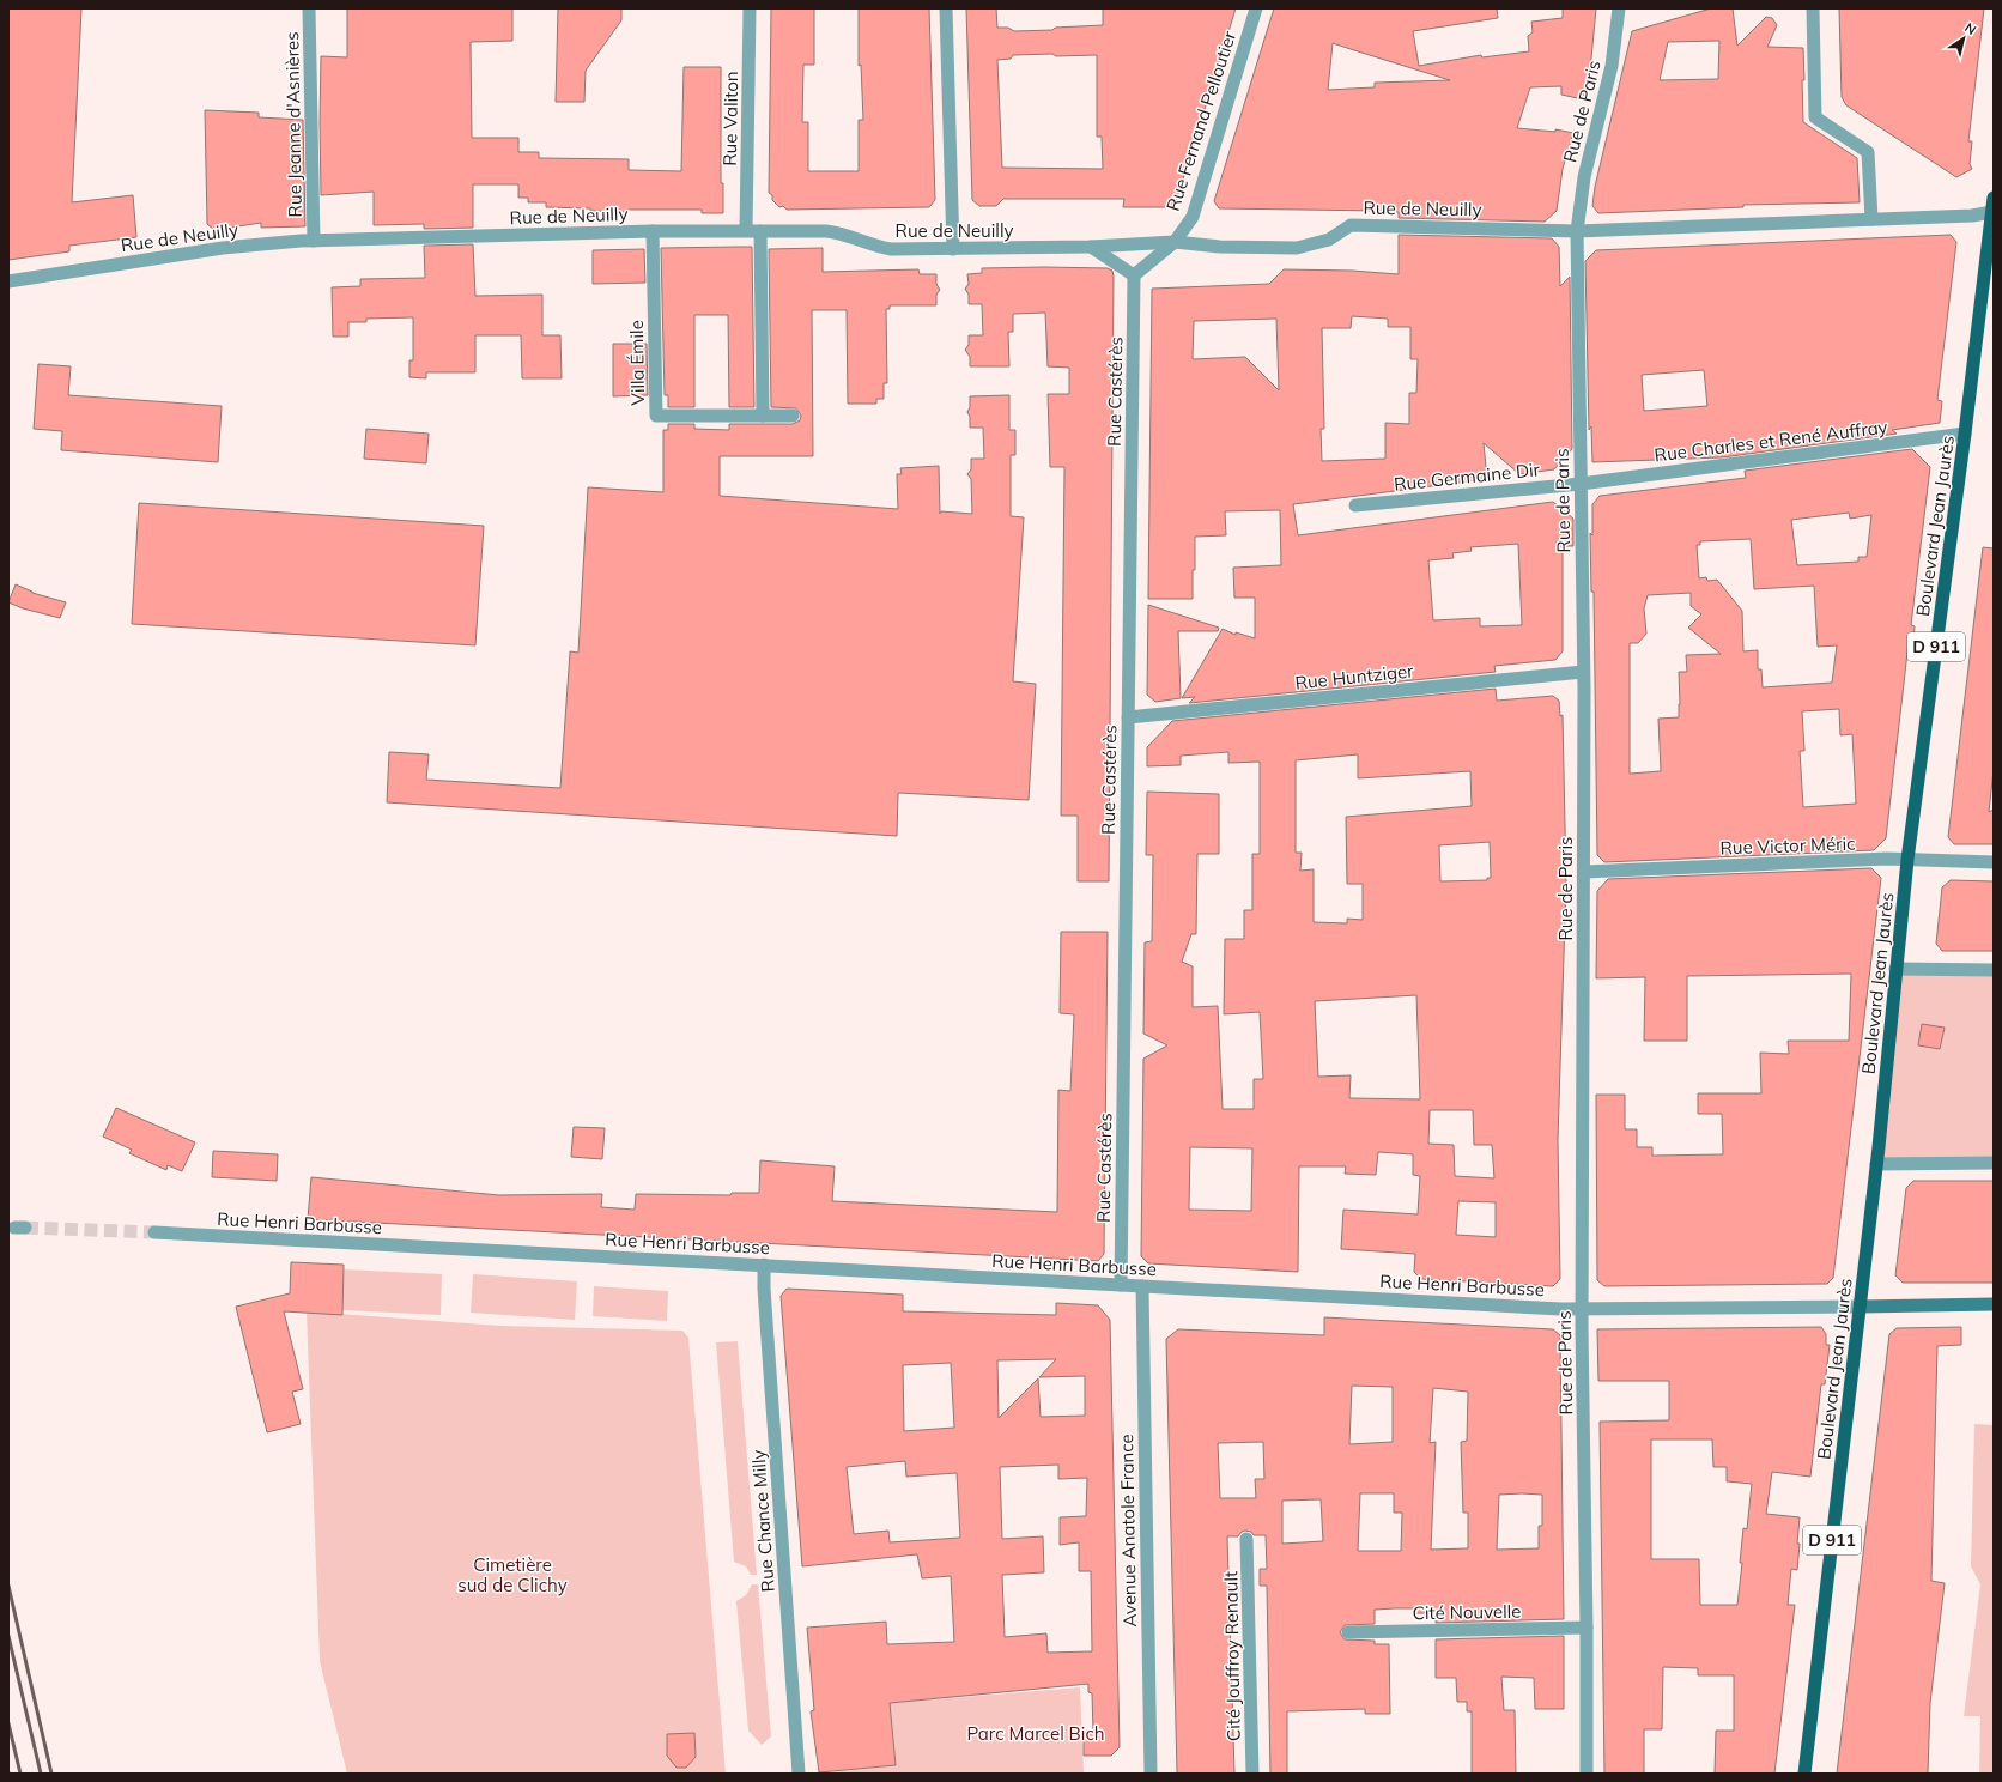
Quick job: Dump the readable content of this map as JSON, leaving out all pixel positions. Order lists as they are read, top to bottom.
{
  "streets": {
    "main road": ["Boulevard Jean Jaurès", "D 911", "Rue Henri Barbusse"],
    "street": [
      "Rue de Paris",
      "Rue Valiton",
      "Rue Fernand Pelloutier",
      "Rue Jeanne d'Asnières",
      "Rue de Neuilly",
      "Villa Émile",
      "Rue Castérès",
      "Rue Charles et René Auffray",
      "Rue Germaine Dir",
      "Rue Huntziger",
      "Rue Victor Méric",
      "Rue Chance Milly",
      "Avenue Anatole France",
      "Cité Nouvelle",
      "Cité Jouffroy Renault"
    ]
  },
  "crossings": [
    ["Rue de Paris", "Rue de Neuilly"],
    ["Rue de Paris", "Rue Charles et René Auffray"],
    ["Rue de Paris", "Rue Germaine Dir"],
    ["Rue de Paris", "Rue Huntziger"],
    ["Rue de Paris", "Rue Victor Méric"],
    ["Rue de Paris", "Rue Henri Barbusse"],
    ["Rue de Paris", "Cité Nouvelle"],
    ["Rue Valiton", "Rue de Neuilly"],
    ["Rue Fernand Pelloutier", "Rue de Neuilly"],
    ["Rue Jeanne d'Asnières", "Rue de Neuilly"],
    ["Rue de Neuilly", "Villa Émile"],
    ["Rue de Neuilly", "Boulevard Jean Jaurès"],
    ["Rue Castérès", "Rue Huntziger"],
    ["Rue Castérès", "Rue Henri Barbusse"],
    ["Rue Charles et René Auffray", "Rue Germaine Dir"],
    ["Rue Charles et René Auffray", "Boulevard Jean Jaurès"],
    ["Boulevard Jean Jaurès", "Rue Victor Méric"],
    ["Boulevard Jean Jaurès", "Rue Henri Barbusse"],
    ["Rue Henri Barbusse", "Rue Chance Milly"],
    ["Rue Henri Barbusse", "Avenue Anatole France"]
  ],
  "parks": ["Cimetière sud de Clichy", "Parc Marcel Bich"],
  "north": "top right"
}
